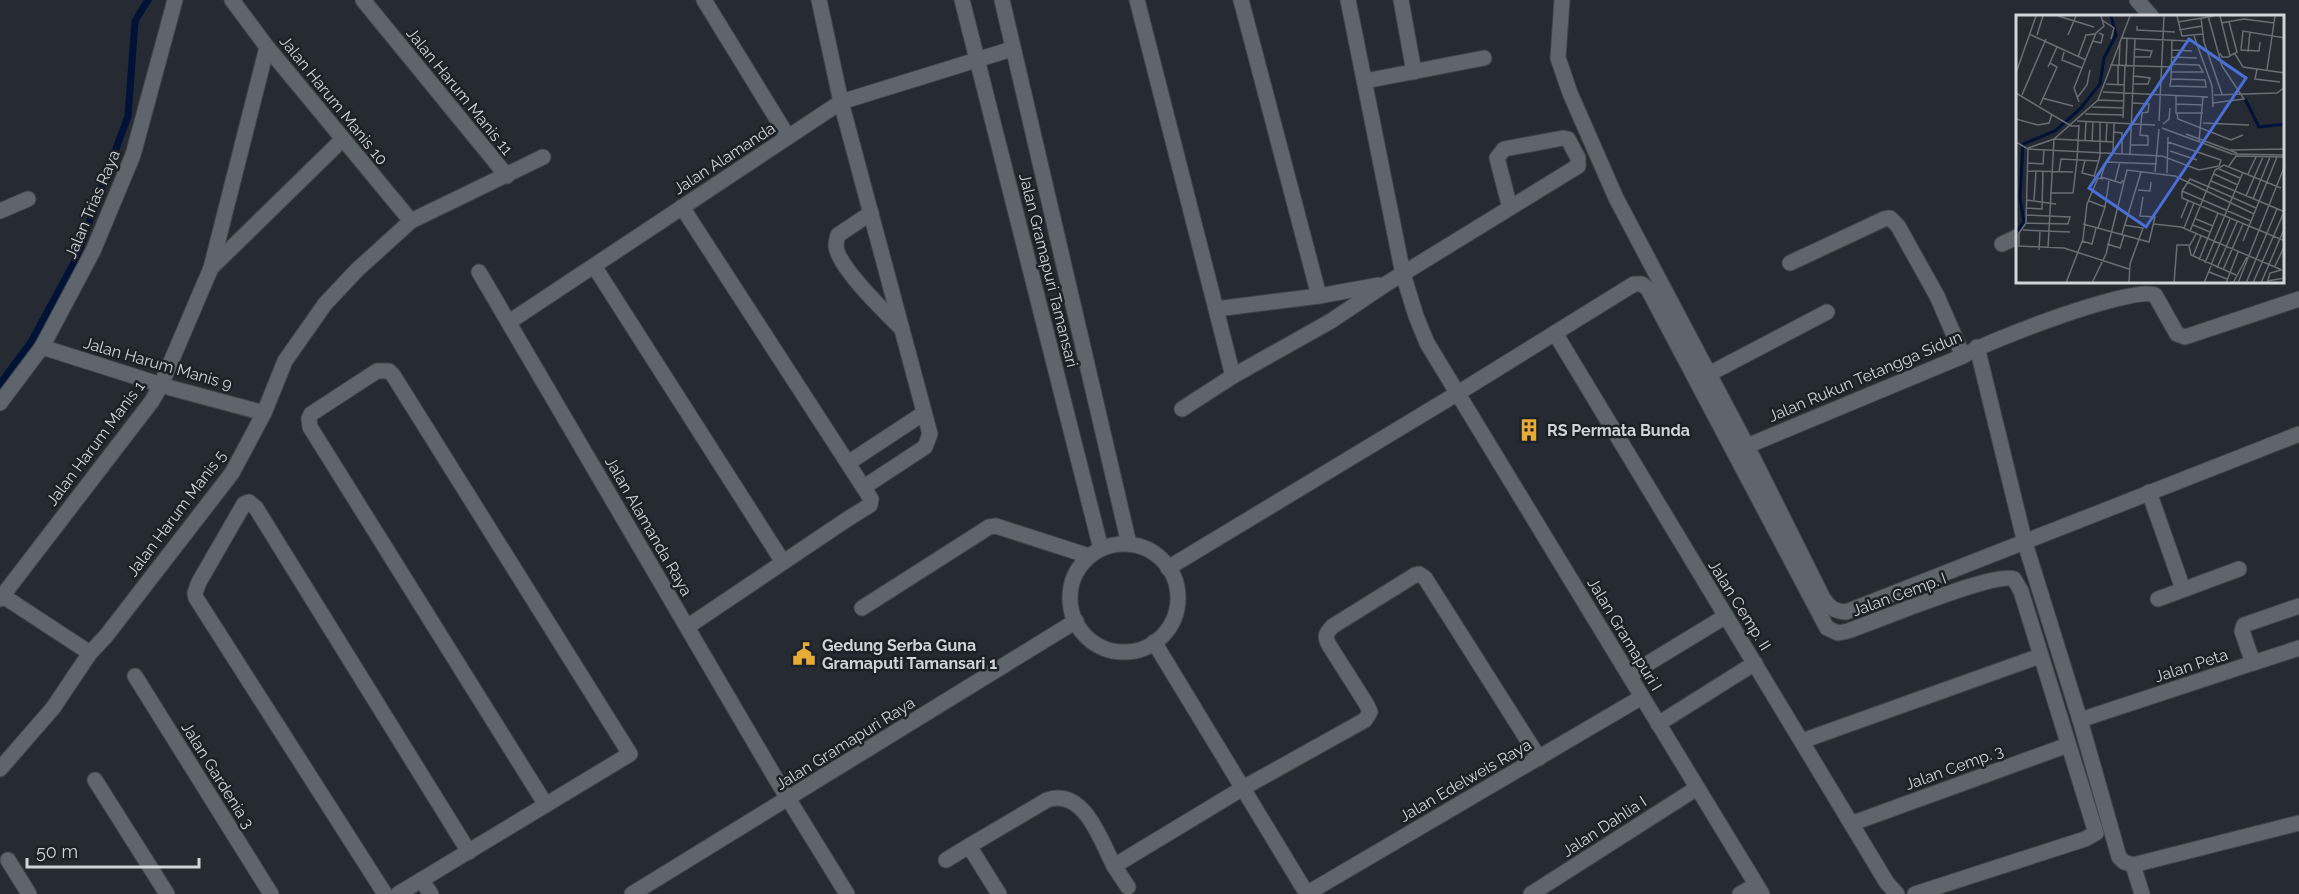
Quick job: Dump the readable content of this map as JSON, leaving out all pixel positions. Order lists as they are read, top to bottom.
{
  "streets": {
    "street": [
      "Jalan Harum Manis 11",
      "Jalan Harum Manis 10",
      "Jalan Alamanda",
      "Jalan Trias Raya",
      "Jalan Gramapuri Tamansari",
      "Jalan Harum Manis 9",
      "Jalan Rukun Tetangga Sidun",
      "Jalan Harum Manis 1",
      "Jalan Harum Manis 5",
      "Jalan Alamanda Raya",
      "Jalan Cemp. I",
      "Jalan Cemp. II",
      "Jalan Gramapuri I",
      "Jalan Peta",
      "Jalan Gramapuri Raya",
      "Jalan Cemp. 3",
      "Jalan Gardenia 3",
      "Jalan Edelweis Raya",
      "Jalan Dahlia I"
    ]
  },
  "crossings": [
    ["Jalan Harum Manis 11", "Jalan Harum Manis 5"],
    ["Jalan Harum Manis 10", "Jalan Harum Manis 1"],
    ["Jalan Harum Manis 10", "Jalan Harum Manis 5"],
    ["Jalan Alamanda", "Jalan Gramapuri Tamansari"],
    ["Jalan Alamanda", "Jalan Alamanda Raya"],
    ["Jalan Trias Raya", "Jalan Harum Manis 9"],
    ["Jalan Gramapuri Tamansari", "Jalan Gramapuri Raya"],
    ["Jalan Harum Manis 9", "Jalan Harum Manis 1"],
    ["Jalan Harum Manis 9", "Jalan Harum Manis 5"],
    ["Jalan Rukun Tetangga Sidun", "Jalan Peta"],
    ["Jalan Harum Manis 1", "Jalan Harum Manis 5"],
    ["Jalan Alamanda Raya", "Jalan Gramapuri Raya"],
    ["Jalan Cemp. I", "Jalan Cemp. II"],
    ["Jalan Cemp. I", "Jalan Cemp. 3"],
    ["Jalan Cemp. II", "Jalan Cemp. 3"],
    ["Jalan Gramapuri I", "Jalan Edelweis Raya"],
    ["Jalan Gramapuri I", "Jalan Dahlia I"]
  ],
  "places": {
    "building": ["RS Permata Bunda"],
    "public building": ["Gedung Serba Guna Gramaputi Tamansari 1"]
  },
  "scale_bar": "50 m"
}
